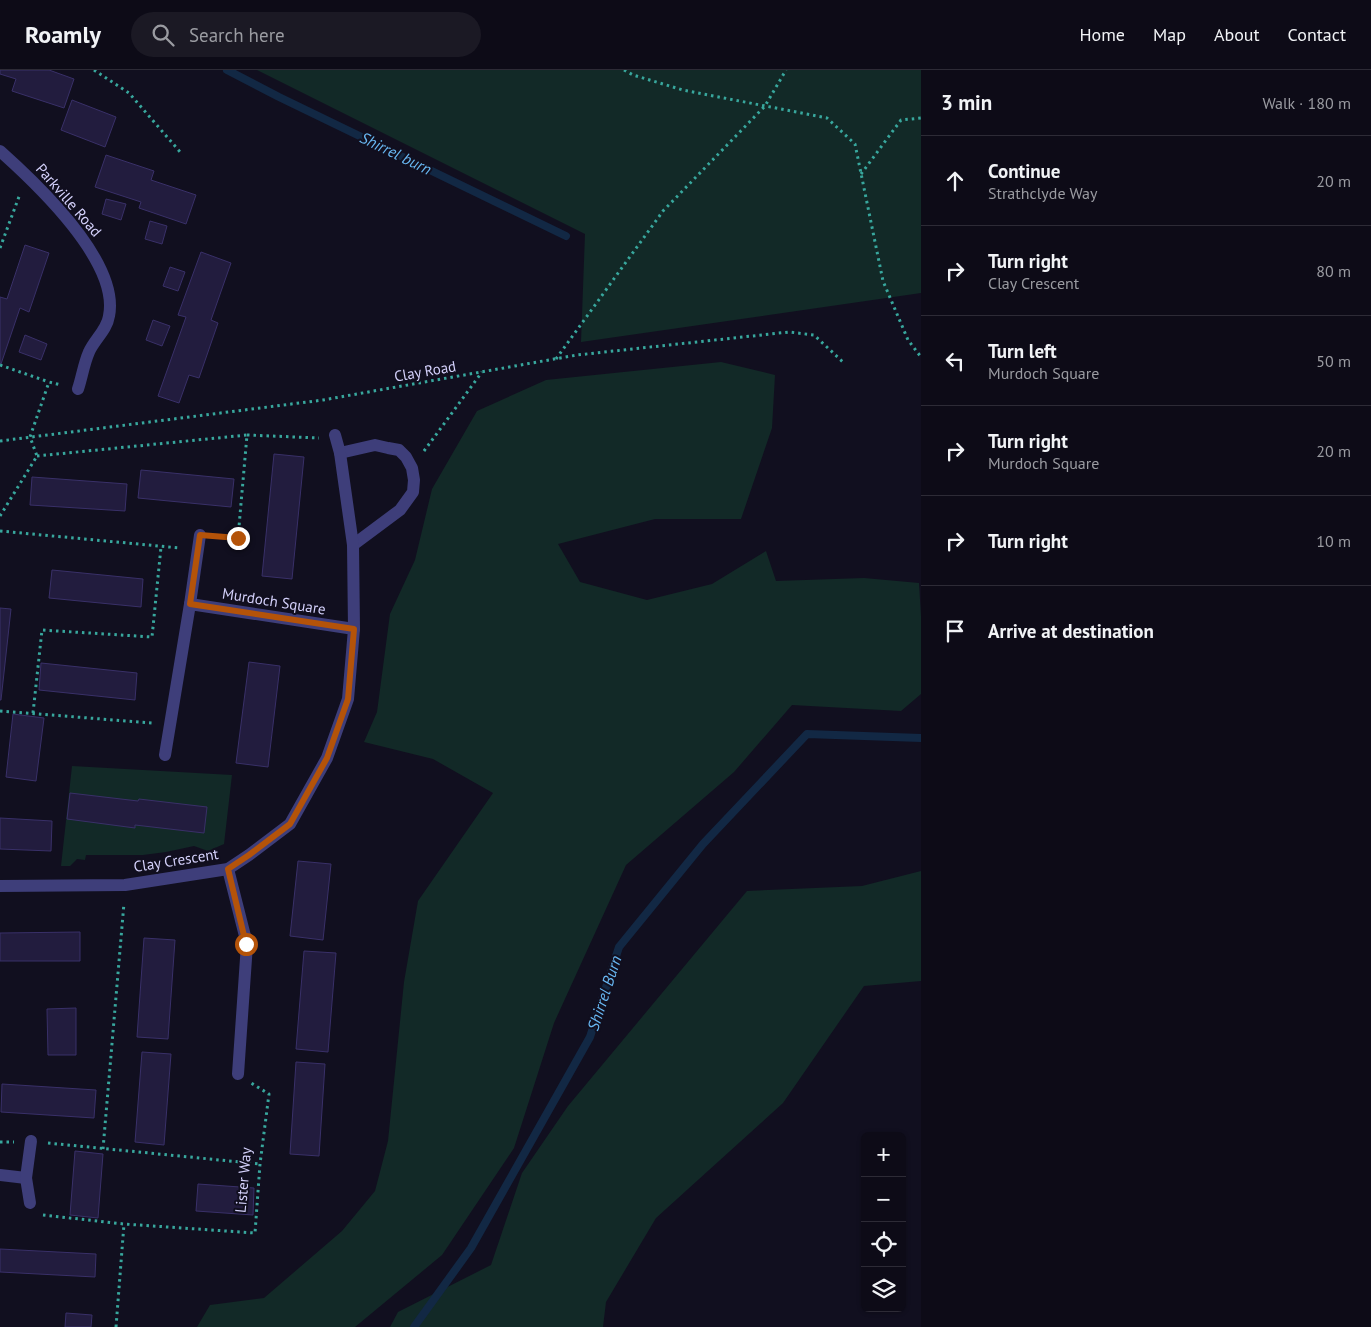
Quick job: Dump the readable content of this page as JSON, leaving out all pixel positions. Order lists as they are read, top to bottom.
{
  "streets": {
    "street": ["Parkville Road", "Murdoch Square", "Clay Crescent"],
    "path": ["Clay Road", "Lister Way"]
  },
  "crossings": [
    ["Murdoch Square", "Clay Crescent"]
  ],
  "water": ["Shirrel burn", "Shirrel Burn"],
  "page": {
    "header": "Roamly",
    "search": "Search here",
    "nav": [
      "Home",
      "Map",
      "About",
      "Contact"
    ],
    "heading": ["3 min", "Walk · 180 m"],
    "list": [
      ["Continue", "Strathclyde Way", "20 m"],
      ["Turn right", "Clay Crescent", "80 m"],
      ["Turn left", "Murdoch Square", "50 m"],
      ["Turn right", "Murdoch Square", "20 m"],
      ["Turn right", "10 m"],
      "Arrive at destination"
    ],
    "map_buttons": ["+", "−"]
  }
}
